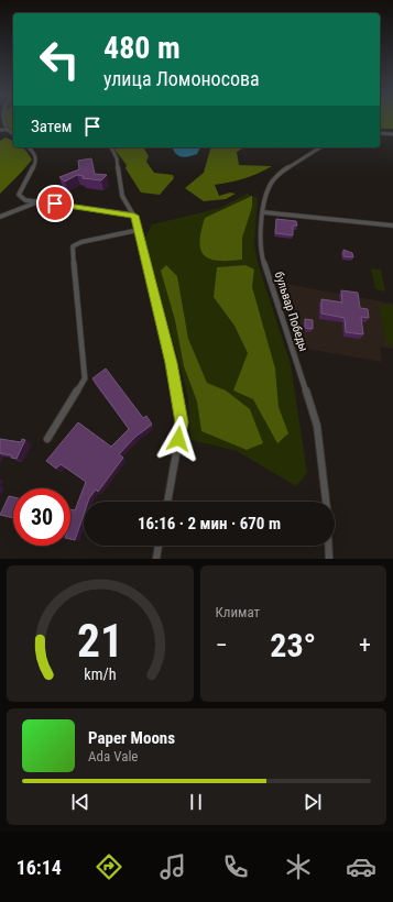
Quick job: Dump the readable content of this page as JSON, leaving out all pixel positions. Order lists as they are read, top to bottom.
{
  "streets": {
    "street": ["бульвар Победы"]
  },
  "page": {
    "turn": ["480 m", "улица Ломоносова"],
    "then": "Затем",
    "limit": "30",
    "trip": "16:16 · 2 мин · 670 m",
    "tile": "Климат",
    "heat": ["−", "23°", "+"],
    "song": ["Paper Moons", "Ada Vale"],
    "tabs": "16:14",
    "gauge": ["21", "km/h"]
  }
}
